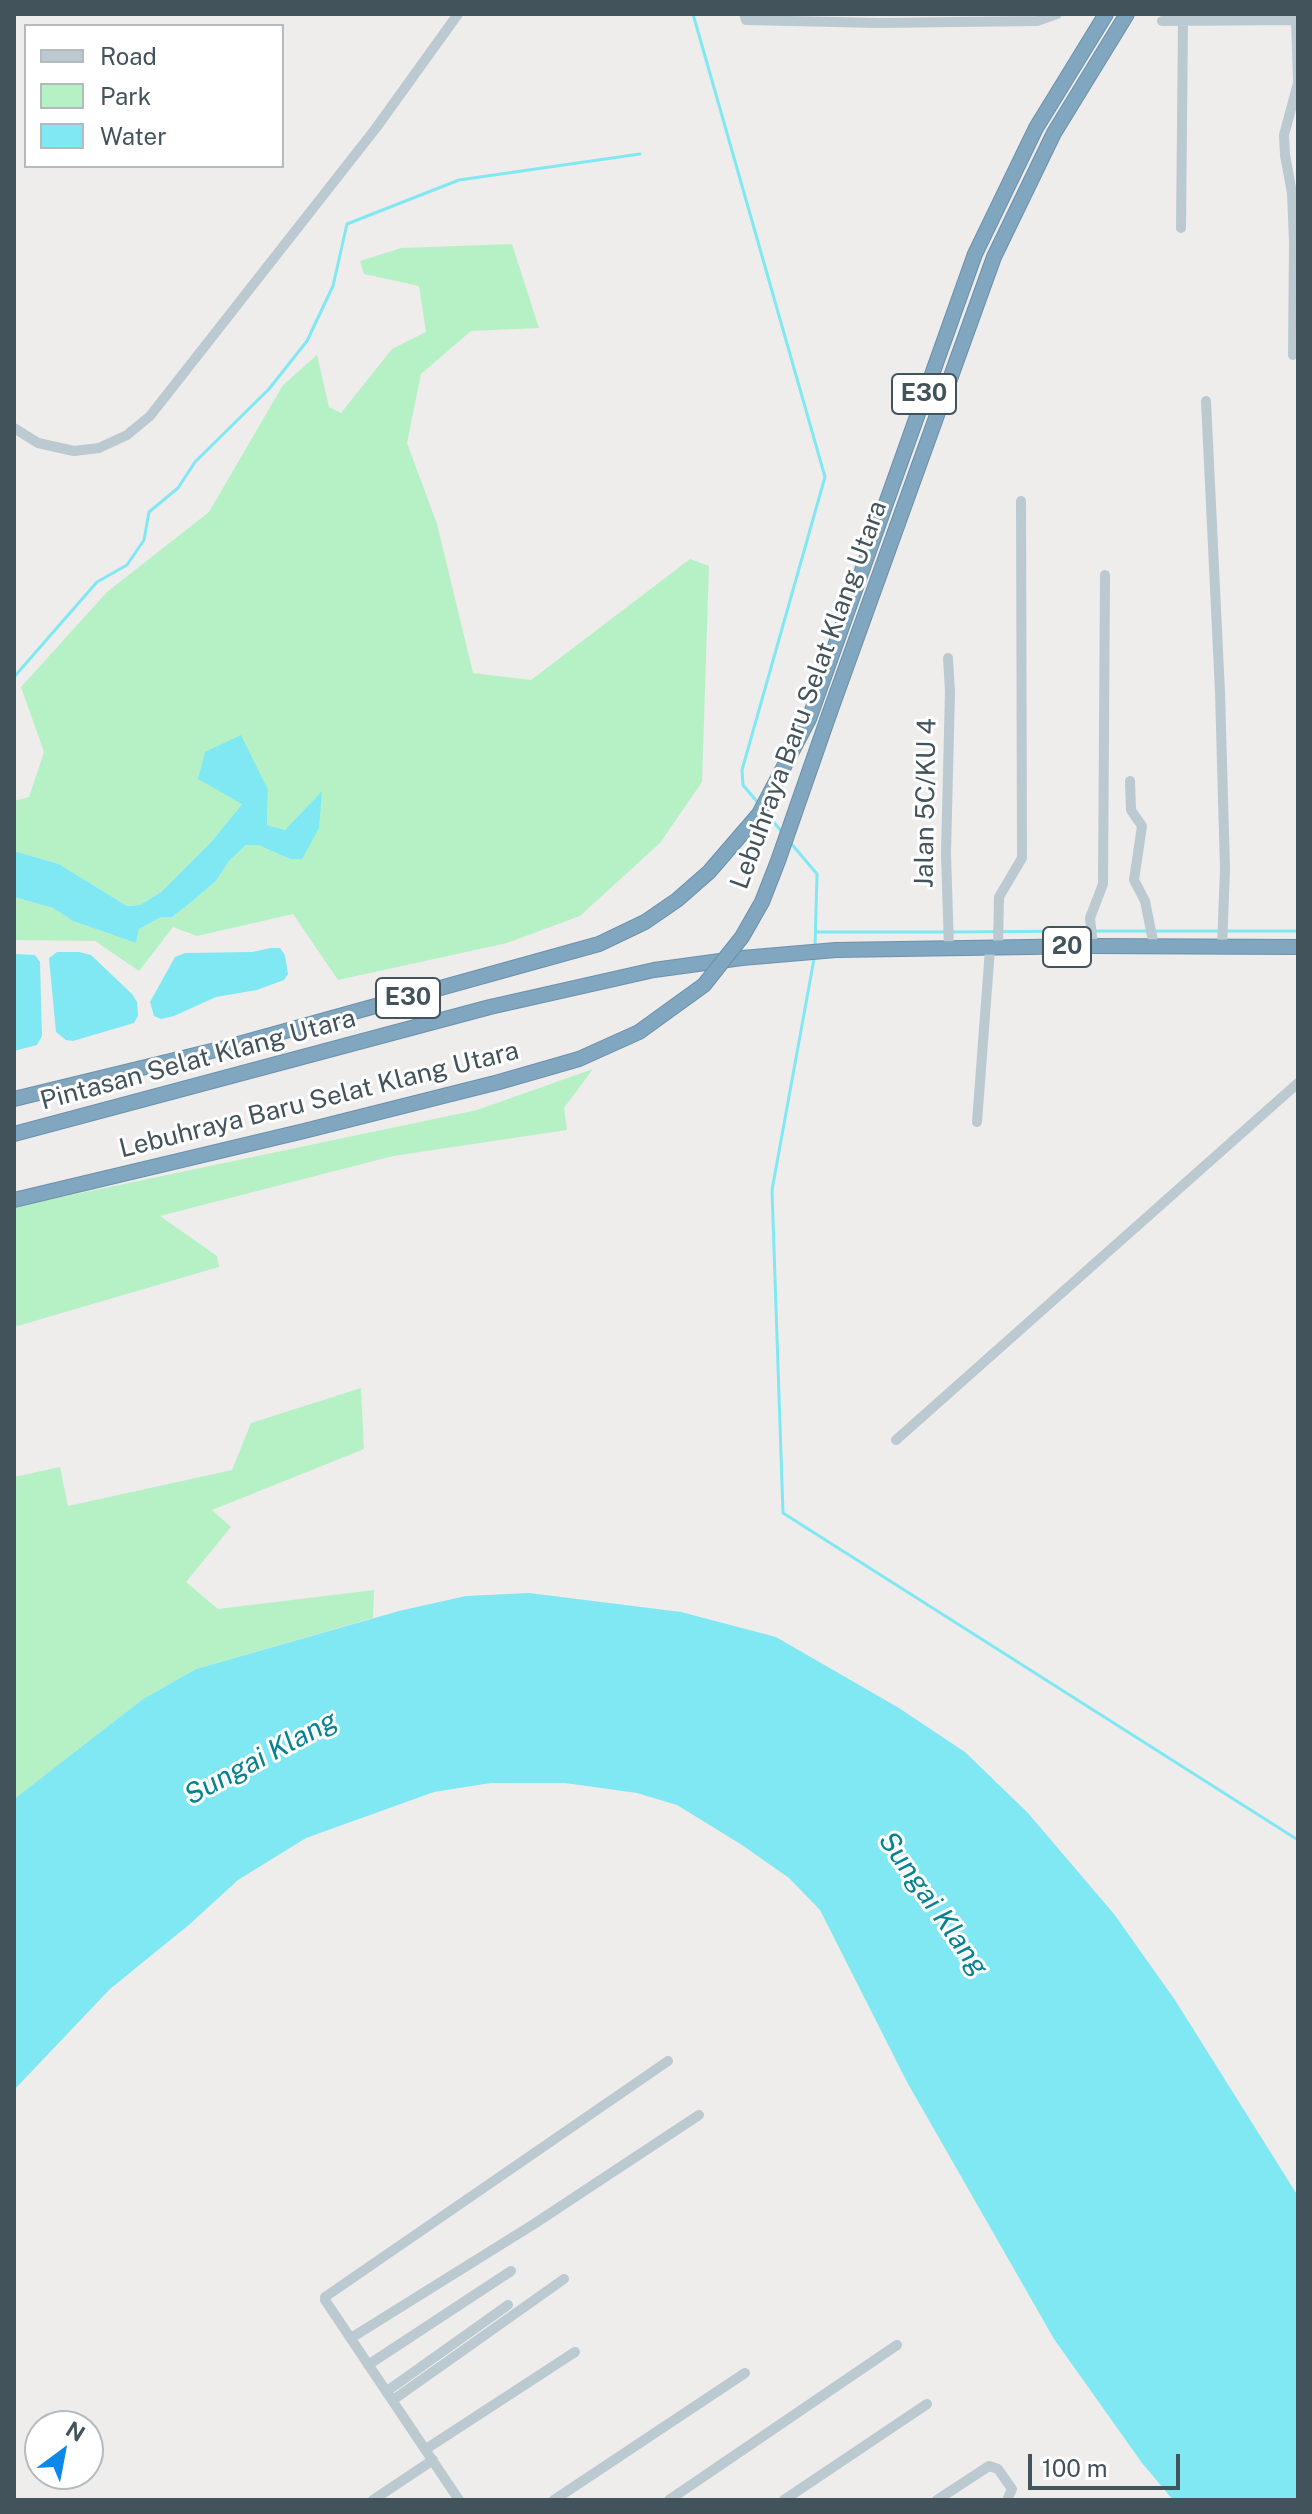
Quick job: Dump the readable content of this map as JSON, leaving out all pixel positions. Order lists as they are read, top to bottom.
{
  "streets": {
    "highway": [
      "E30",
      "Lebuhraya Baru Selat Klang Utara",
      "20",
      "Pintasan Selat Klang Utara"
    ],
    "street": ["Jalan 5C/KU 4"]
  },
  "crossings": [
    ["Jalan 5C/KU 4", "Pintasan Selat Klang Utara"]
  ],
  "water": ["Sungai Klang"],
  "legend": ["Road", "Park", "Water"],
  "scale_bar": "100 m",
  "north": "top right"
}
